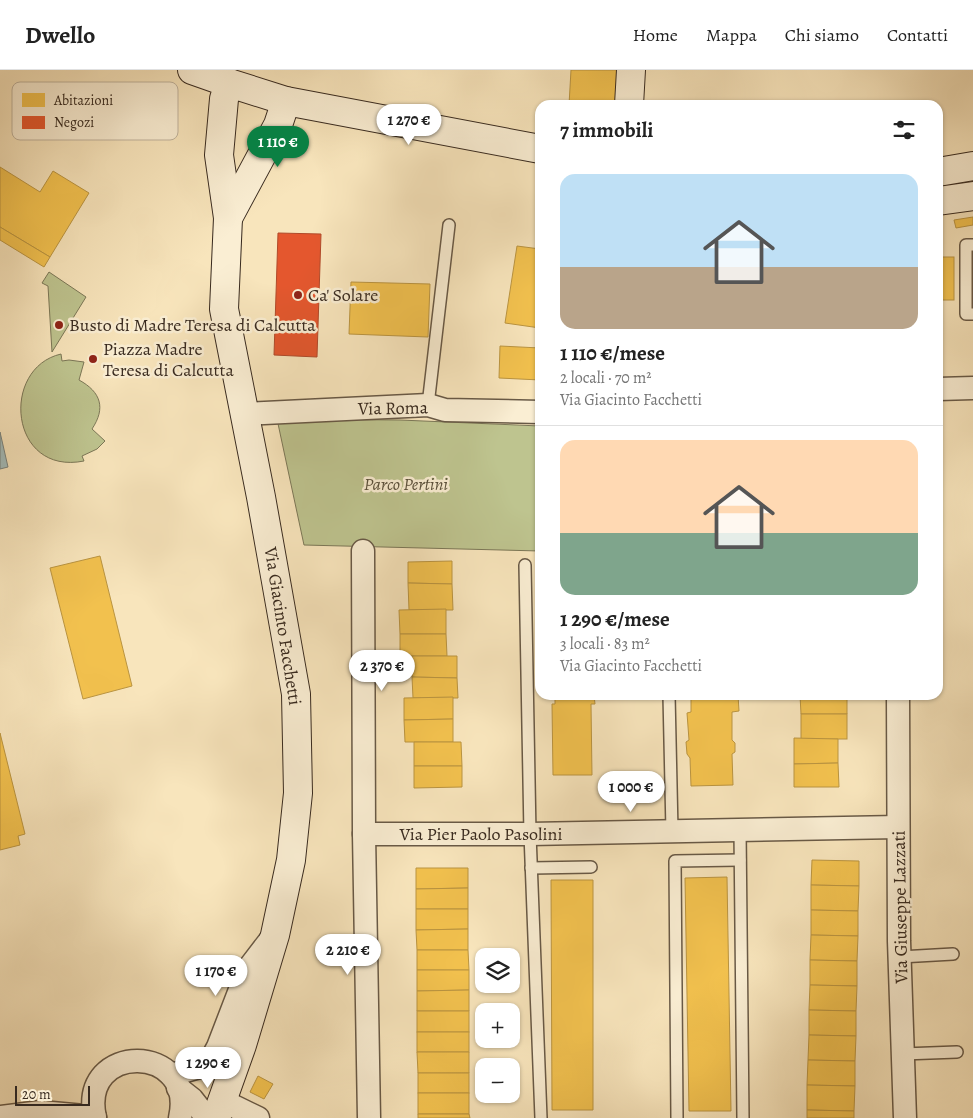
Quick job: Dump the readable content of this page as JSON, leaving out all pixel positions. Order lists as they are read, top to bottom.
{
  "streets": {
    "main road": ["Via Giacinto Facchetti"],
    "street": ["Via Roma", "Via Pier Paolo Pasolini", "Via Giuseppe Lazzati"]
  },
  "crossings": [
    ["Via Roma", "Via Giacinto Facchetti"],
    ["Via Pier Paolo Pasolini", "Via Giuseppe Lazzati"]
  ],
  "parks": ["Parco Pertini"],
  "places": ["Ca' Solare", "Busto di Madre Teresa di Calcutta", "Piazza Madre Teresa di Calcutta"],
  "legend": ["Abitazioni", "Negozi"],
  "scale_bar": "20 m",
  "page": {
    "header": "Dwello",
    "nav": [
      "Home",
      "Mappa",
      "Chi siamo",
      "Contatti"
    ],
    "heading": "7 immobili",
    "price": [
      "1 270 €",
      "1 110 €",
      "2 370 €",
      "1 000 €",
      "2 210 €",
      "1 170 €",
      "1 290 €"
    ],
    "list": [
      {
        "name": "1 110 €/mese",
        "note": "2 locali · 70 m² · Via Giacinto Facchetti"
      },
      {
        "name": "1 290 €/mese",
        "note": "3 locali · 83 m² · Via Giacinto Facchetti"
      }
    ],
    "map_buttons": ["+", "−"],
    "scale": "20 m"
  }
}
